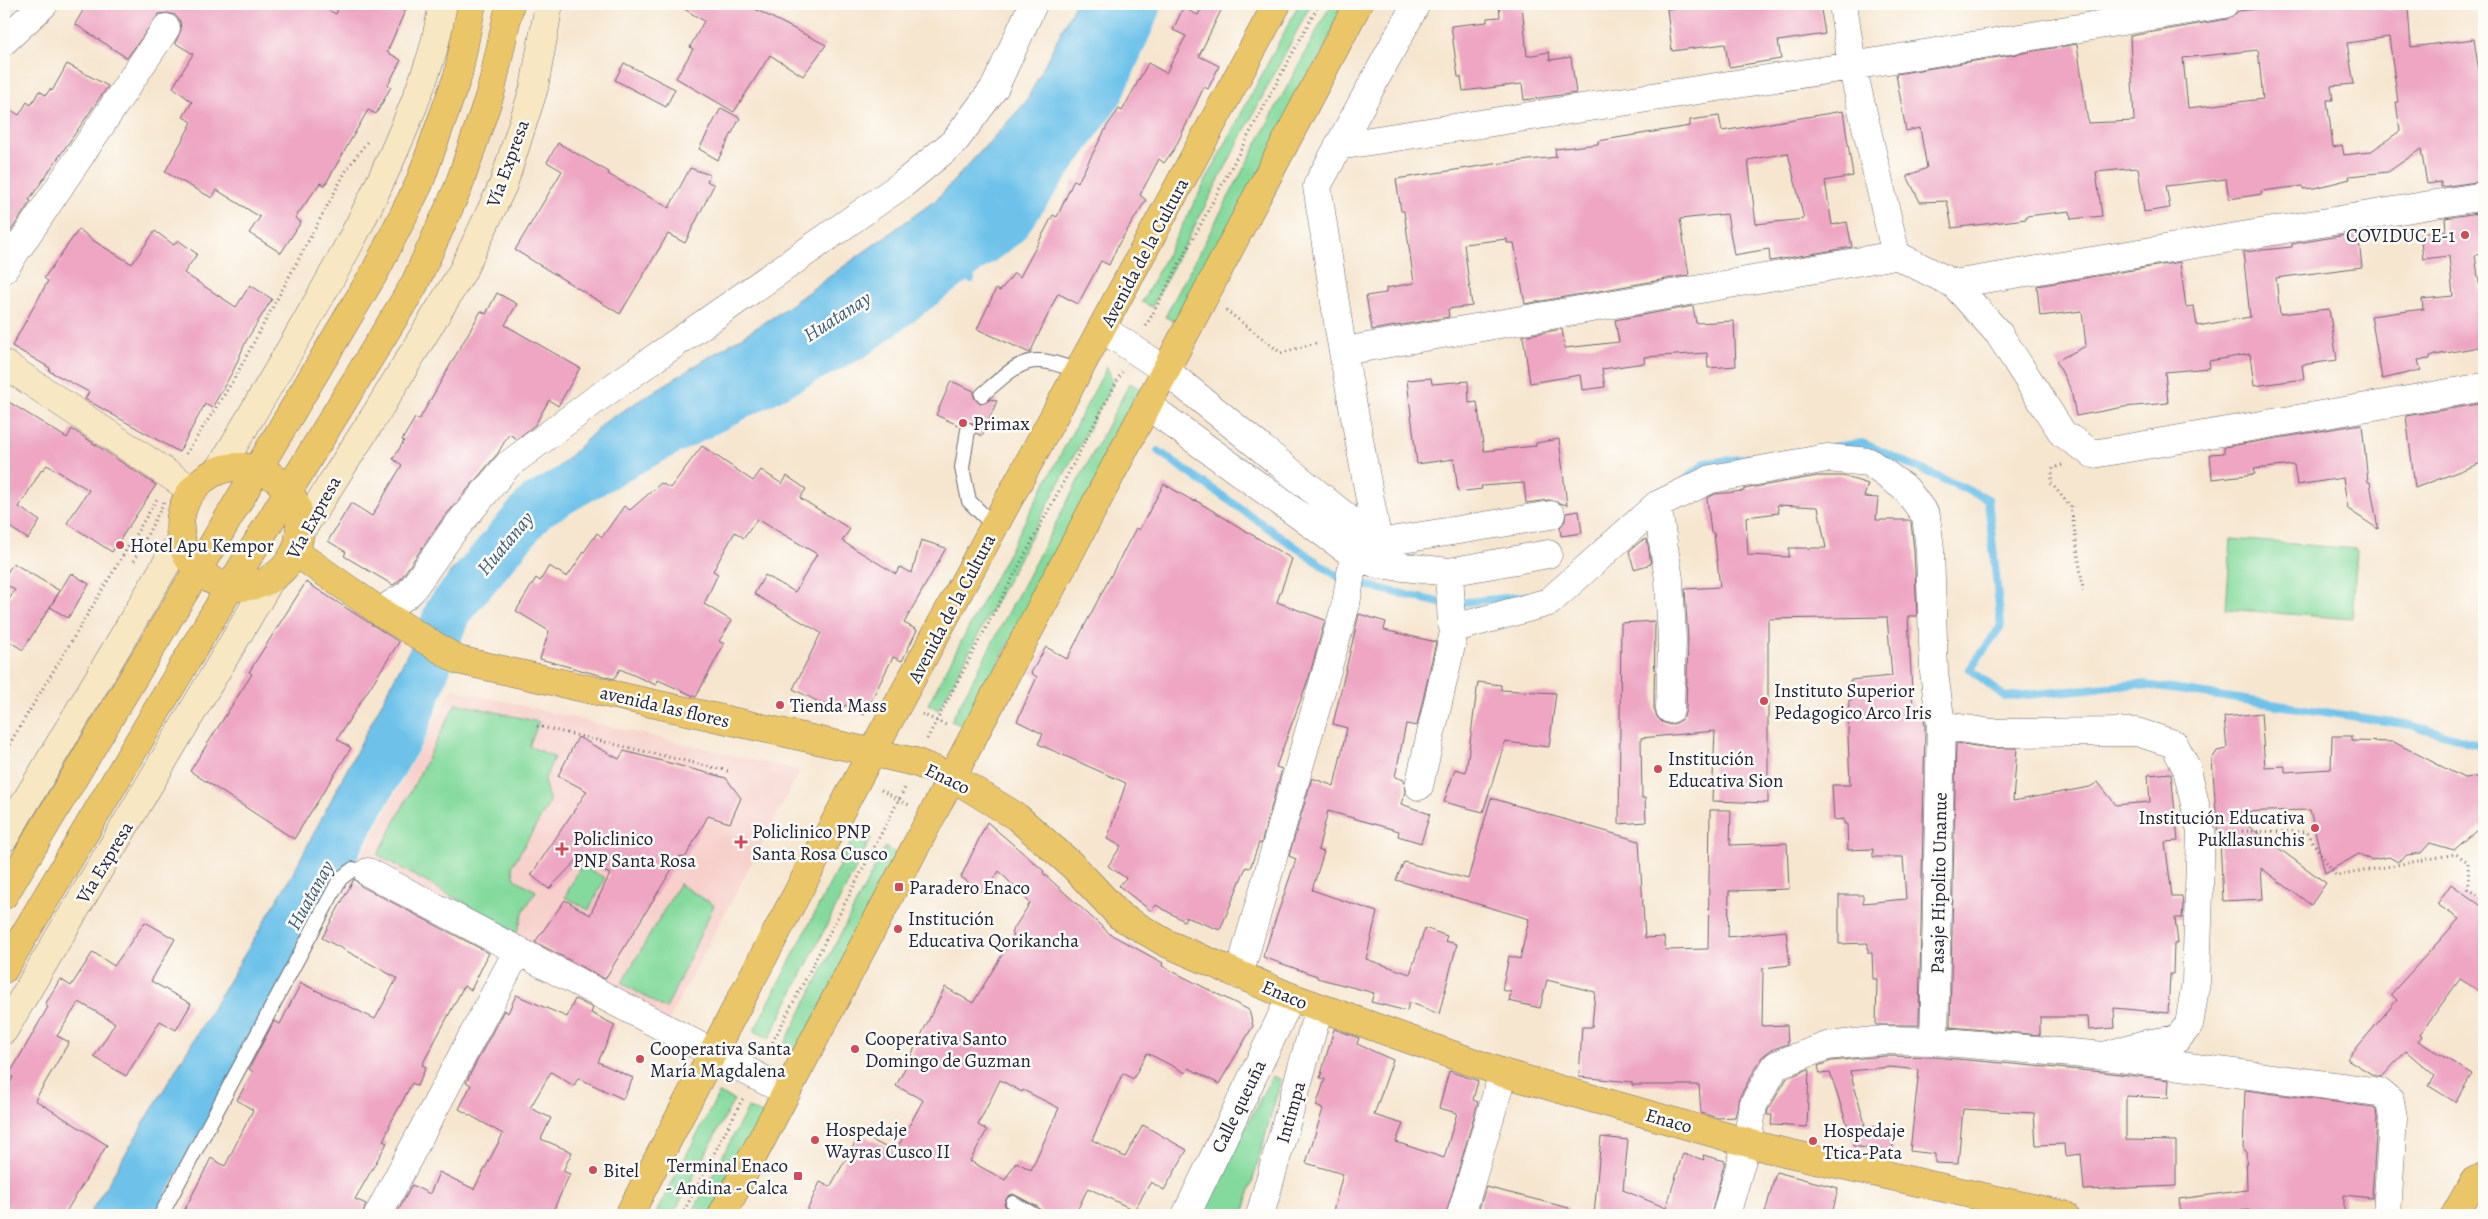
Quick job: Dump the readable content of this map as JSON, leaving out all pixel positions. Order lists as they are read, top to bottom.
{
  "streets": {
    "main road": [
      "Vía Expresa",
      "Avenida de la Cultura",
      "avenida las flores",
      "Enaco"
    ],
    "street": ["Pasaje Hipolito Unanue", "Calle queuña", "Intimpa"]
  },
  "crossings": [
    ["Vía Expresa", "avenida las flores"],
    ["Avenida de la Cultura", "avenida las flores"],
    ["Avenida de la Cultura", "Enaco"],
    ["avenida las flores", "Enaco"],
    ["Enaco", "Calle queuña"],
    ["Enaco", "Intimpa"]
  ],
  "water": ["Huatanay"],
  "places": {
    "other": [
      "COVIDUC E-1",
      "Primax",
      "Hotel Apu Kempor",
      "Instituto Superior Pedagogico Arco Iris",
      "Tienda Mass",
      "Institución Educativa Sion",
      "Institución Educativa Pukllasunchis",
      "Institución Educativa Qorikancha",
      "Cooperativa Santo Domingo de Guzman",
      "Cooperativa Santa María Magdalena",
      "Hospedaje Wayras Cusco II",
      "Hospedaje Ttica-Pata",
      "Bitel"
    ],
    "health": ["Policlinico PNP Santa Rosa Cusco", "Policlinico PNP Santa Rosa"],
    "transit": ["Paradero Enaco", "Terminal Enaco - Andina - Calca"]
  }
}
